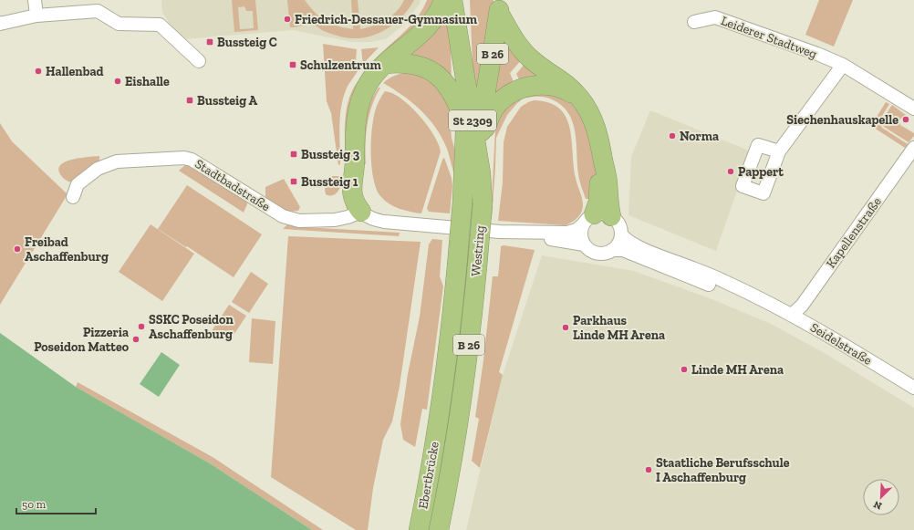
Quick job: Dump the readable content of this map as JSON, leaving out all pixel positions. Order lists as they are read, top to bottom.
{
  "streets": {
    "highway": [
      "B 26",
      "St 2309",
      "Westring",
      "Ebertbrücke"
    ],
    "street": [
      "Leiderer Stadtweg",
      "Stadtbadstraße",
      "Kapellenstraße",
      "Seidelstraße"
    ]
  },
  "crossings": [
    ["B 26", "St 2309"],
    ["B 26", "Westring"],
    ["Kapellenstraße", "Seidelstraße"],
    ["Westring", "Ebertbrücke"]
  ],
  "places": {
    "other": [
      "Friedrich-Dessauer-Gymnasium",
      "Hallenbad",
      "Eishalle",
      "Siechenhauskapelle",
      "Norma",
      "Pappert",
      "Freibad Aschaffenburg",
      "SSKC Poseidon Aschaffenburg",
      "Parkhaus Linde MH Arena",
      "Pizzeria Poseidon Matteo",
      "Linde MH Arena",
      "Staatliche Berufsschule I Aschaffenburg"
    ],
    "transit": [
      "Bussteig C",
      "Schulzentrum",
      "Bussteig A",
      "Bussteig 3",
      "Bussteig 1"
    ]
  },
  "scale_bar": "50 m",
  "north": "bottom left"
}
